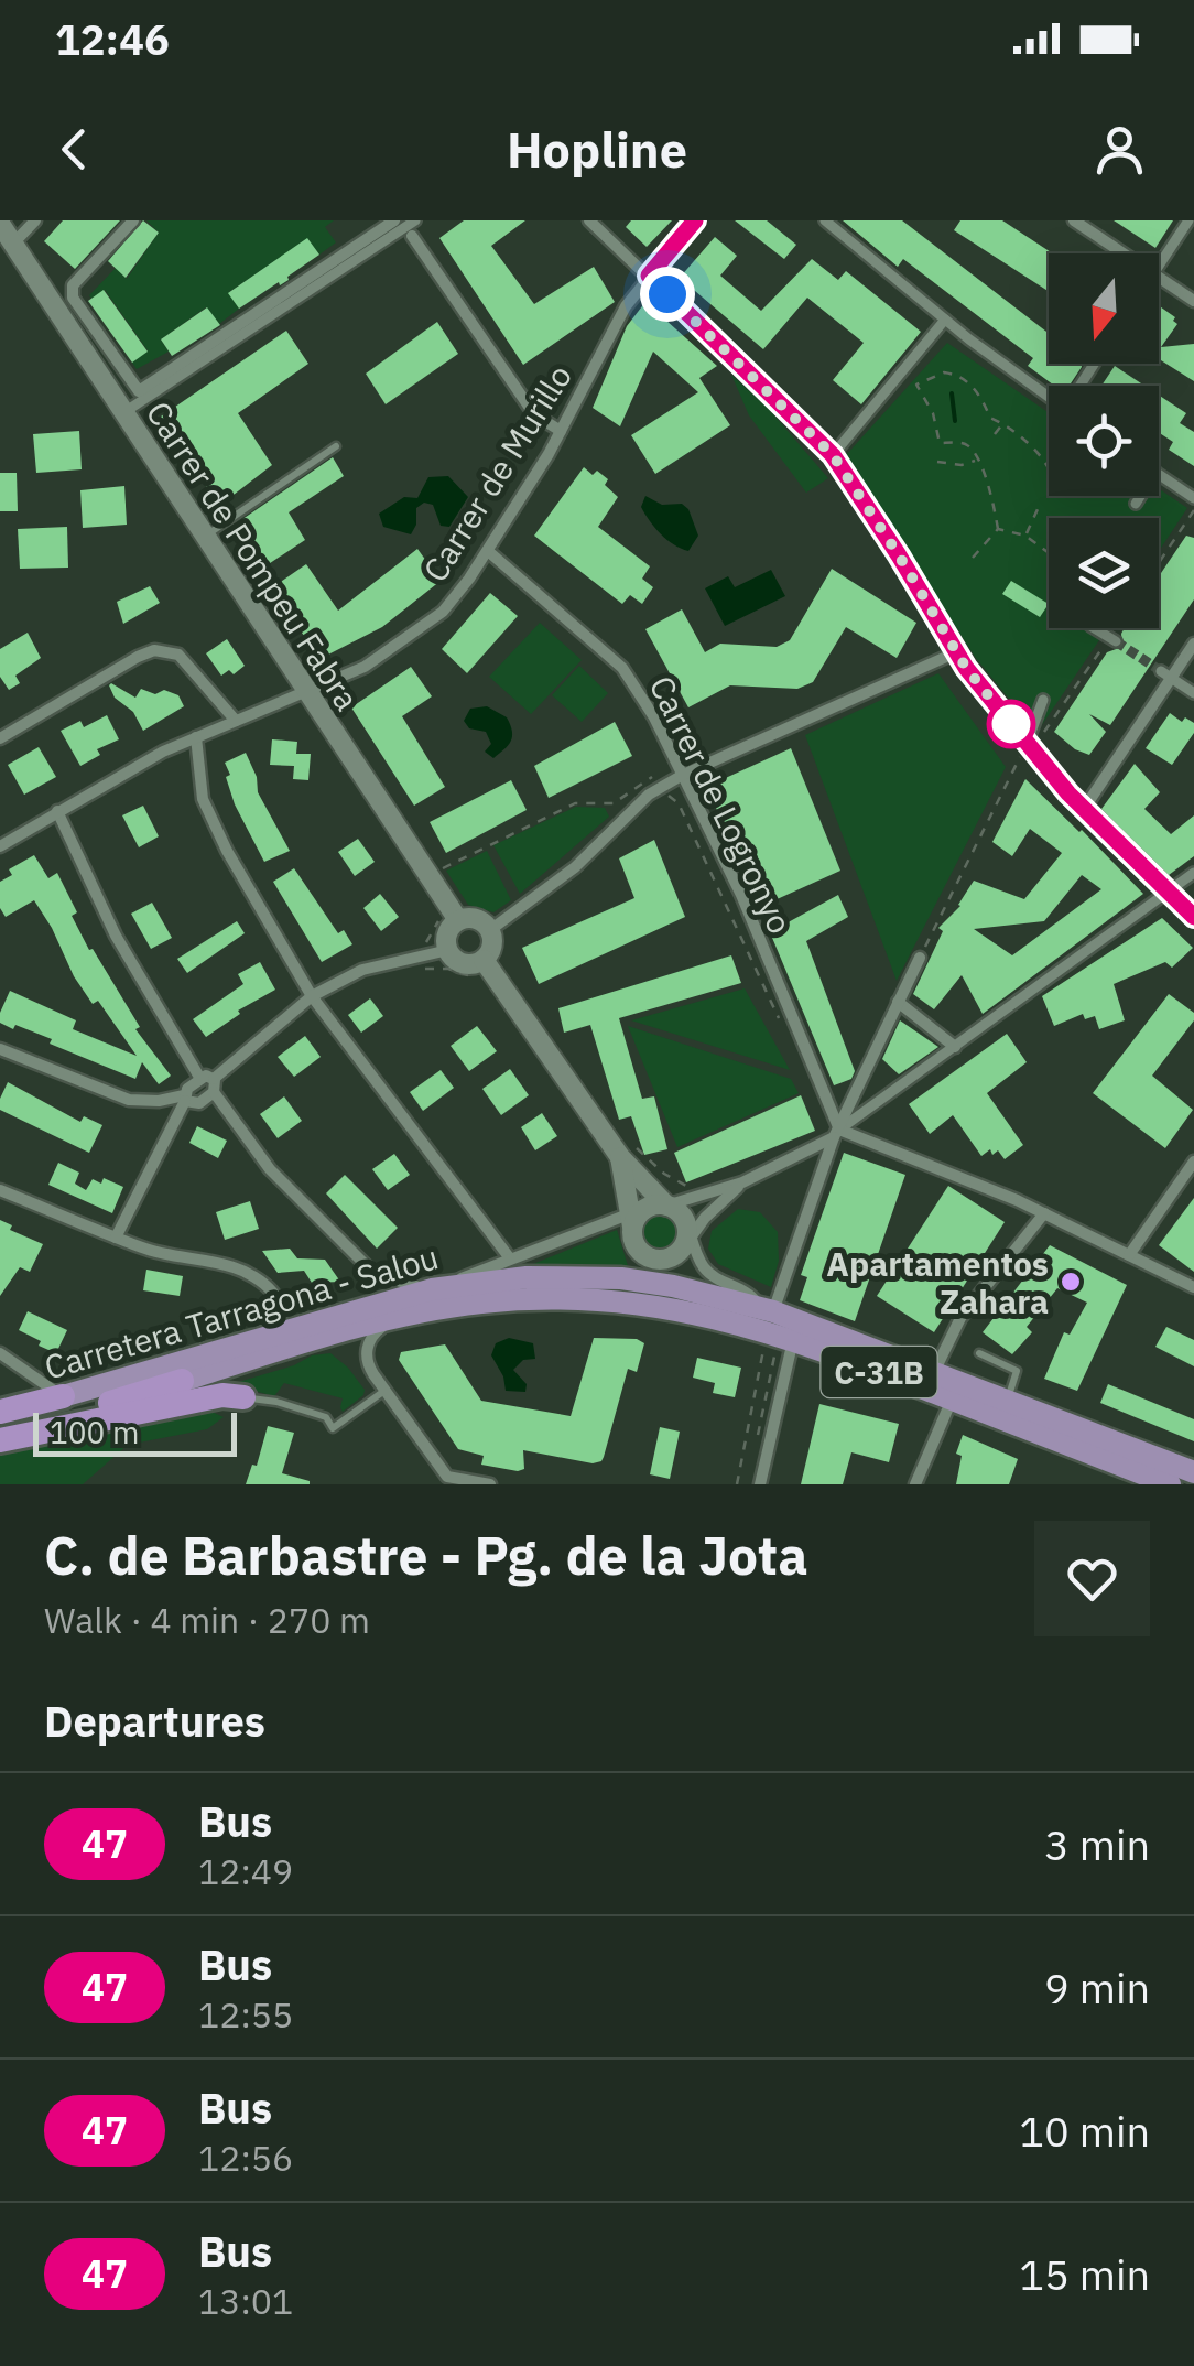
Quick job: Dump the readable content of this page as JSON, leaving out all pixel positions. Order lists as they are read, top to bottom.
{
  "streets": {
    "highway": ["Carretera Tarragona - Salou", "C-31B"],
    "street": ["Carrer de Murillo", "Carrer de Pompeu Fabra", "Carrer de Logronyo"]
  },
  "crossings": [
    ["Carrer de Murillo", "Carrer de Pompeu Fabra"],
    ["Carrer de Murillo", "Carrer de Logronyo"]
  ],
  "places": ["Apartamentos Zahara"],
  "lines": ["bus line 47"],
  "scale_bar": "100 m",
  "north": "bottom",
  "page": {
    "status": "12:46",
    "header": "Hopline",
    "scale": "100 m",
    "heading": [
      ["C. de Barbastre - Pg. de la Jota", "Walk · 4 min · 270 m"],
      "Departures"
    ],
    "list": [
      {
        "mark": "47",
        "name": "Bus",
        "note": "12:49",
        "value": "3 min"
      },
      {
        "mark": "47",
        "name": "Bus",
        "note": "12:55",
        "value": "9 min"
      },
      {
        "mark": "47",
        "name": "Bus",
        "note": "12:56",
        "value": "10 min"
      },
      {
        "mark": "47",
        "name": "Bus",
        "note": "13:01",
        "value": "15 min"
      }
    ]
  }
}
